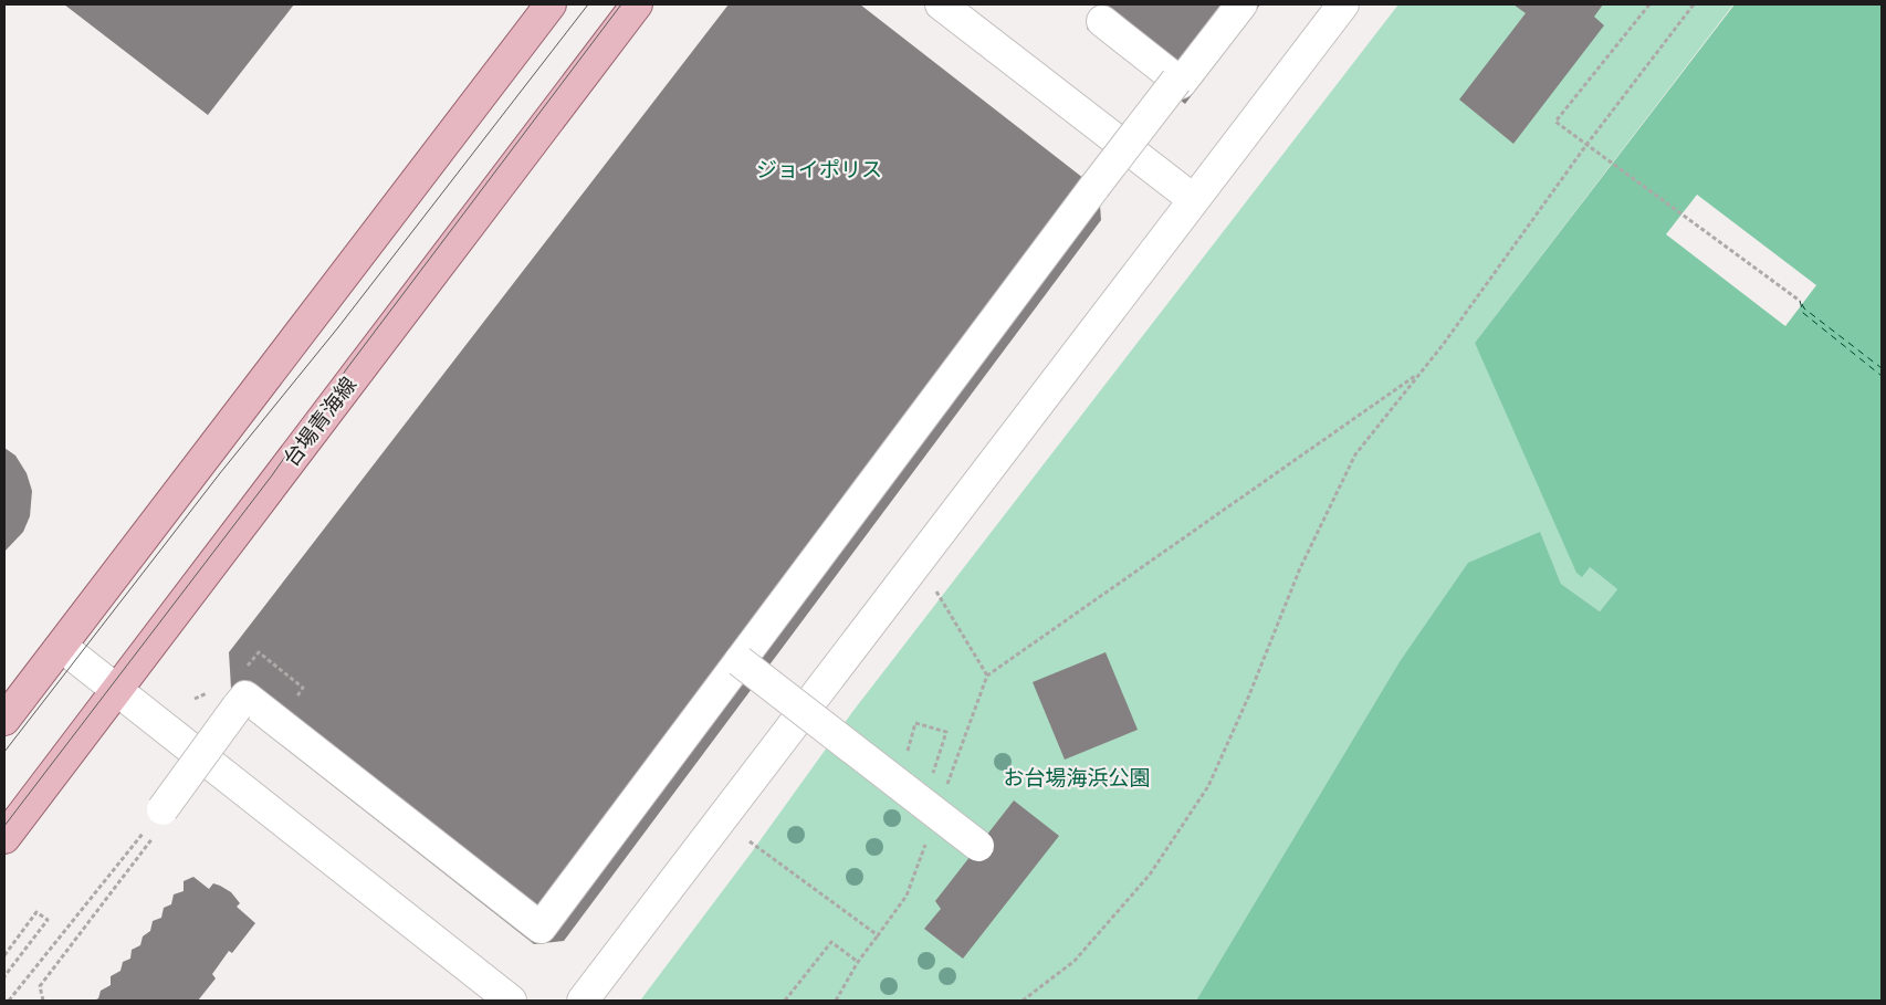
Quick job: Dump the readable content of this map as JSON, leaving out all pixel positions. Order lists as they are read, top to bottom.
{
  "streets": {
    "main road": ["台場青海線"]
  },
  "parks": ["ジョイポリス", "お台場海浜公園"]
}
